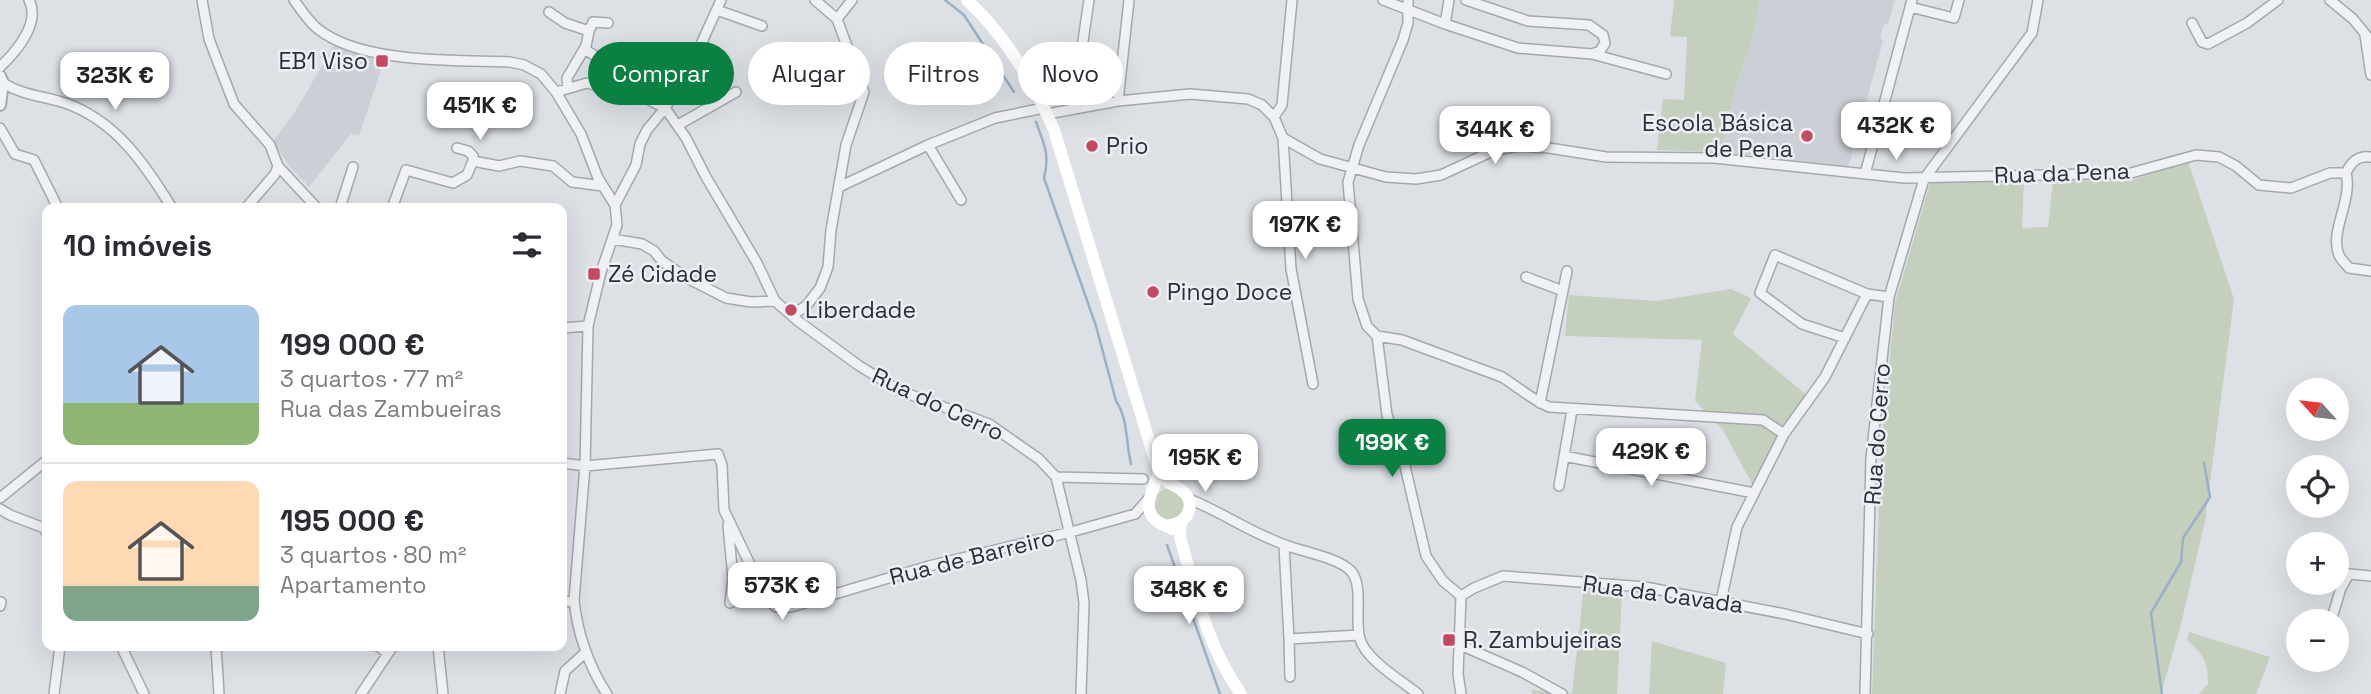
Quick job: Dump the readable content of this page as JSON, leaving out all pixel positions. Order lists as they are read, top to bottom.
{
  "streets": {
    "street": [
      "Rua da Pena",
      "Rua do Cerro",
      "Rua de Barreiro",
      "Rua da Cavada"
    ]
  },
  "crossings": [
    ["Rua da Pena", "Rua do Cerro"],
    ["Rua do Cerro", "Rua da Cavada"]
  ],
  "places": {
    "transit": ["EB1 Viso", "Zé Cidade", "R. Zambujeiras"],
    "other": [
      "Escola Básica de Pena",
      "Prio",
      "Pingo Doce",
      "Liberdade"
    ]
  },
  "north": "top left",
  "page": {
    "chip": [
      "Comprar",
      "Alugar",
      "Filtros",
      "Novo"
    ],
    "price": [
      "323K €",
      "451K €",
      "432K €",
      "344K €",
      "197K €",
      "199K €",
      "429K €",
      "195K €",
      "573K €",
      "348K €"
    ],
    "heading": "10 imóveis",
    "list": [
      {
        "name": "199 000 €",
        "note": "3 quartos · 77 m² · Rua das Zambueiras"
      },
      {
        "name": "195 000 €",
        "note": "3 quartos · 80 m² · Apartamento"
      }
    ],
    "map_buttons": ["+", "−"]
  }
}
